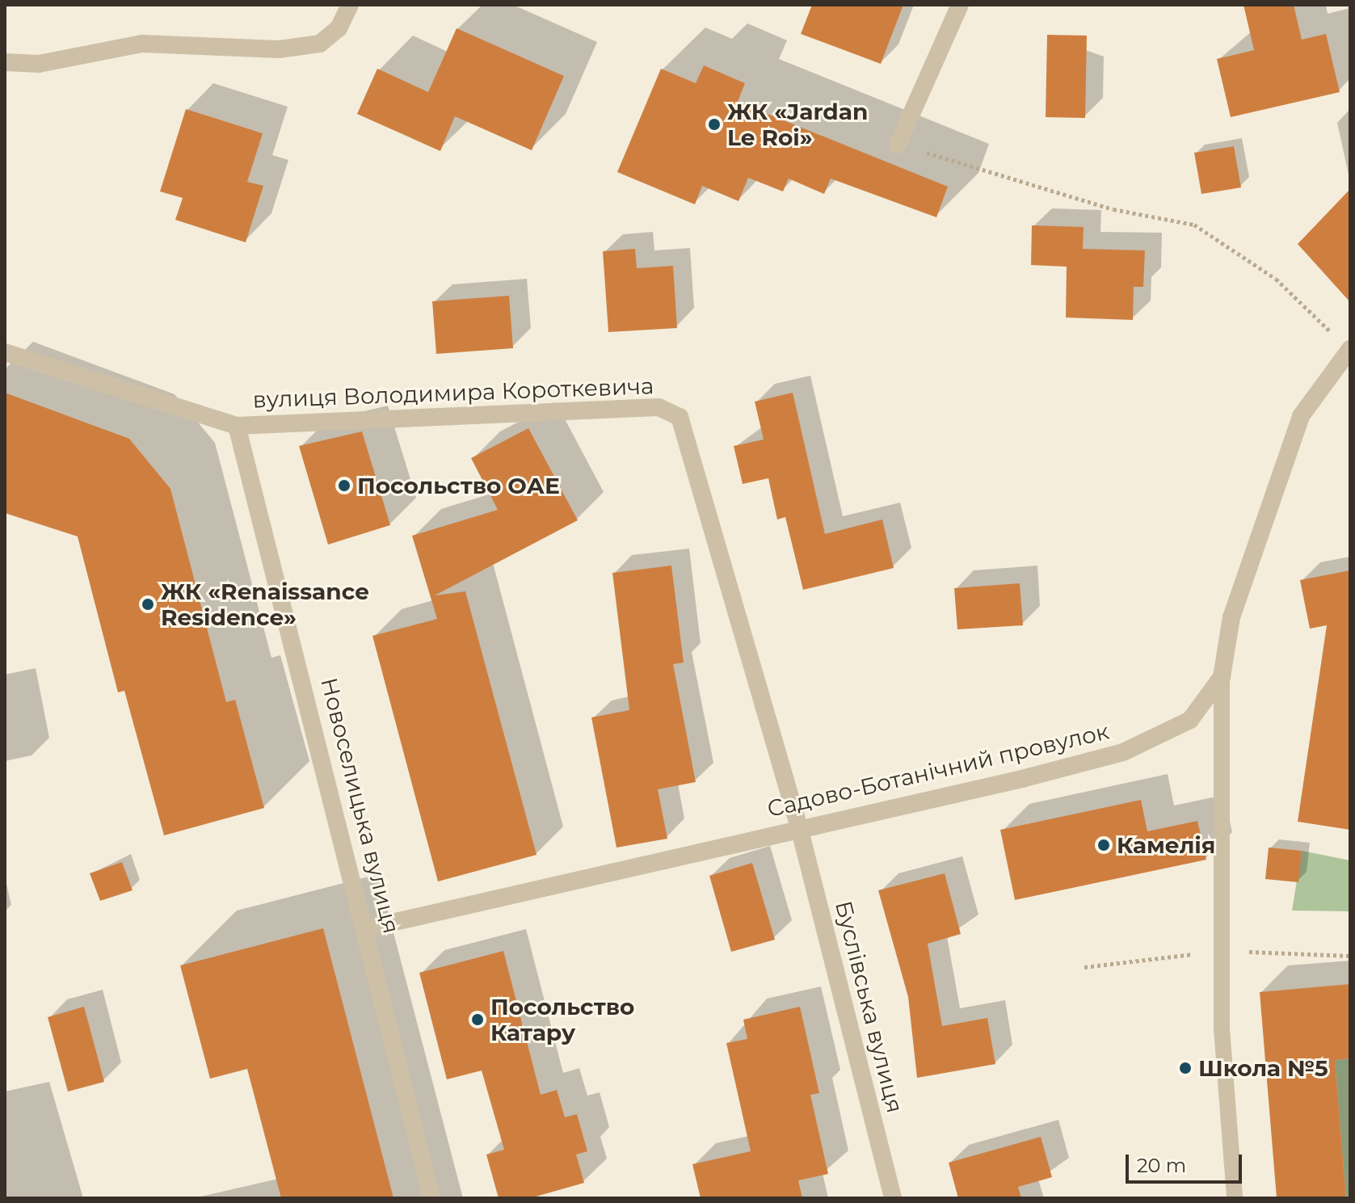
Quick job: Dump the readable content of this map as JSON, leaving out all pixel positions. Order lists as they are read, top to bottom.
{
  "streets": {
    "street": [
      "вулиця Володимира Короткевича",
      "Садово-Ботанічний провулок",
      "Новоселицька вулиця",
      "Буслівська вулиця"
    ]
  },
  "crossings": [
    ["вулиця Володимира Короткевича", "Садово-Ботанічний провулок"],
    ["вулиця Володимира Короткевича", "Новоселицька вулиця"],
    ["вулиця Володимира Короткевича", "Буслівська вулиця"],
    ["Садово-Ботанічний провулок", "Новоселицька вулиця"],
    ["Садово-Ботанічний провулок", "Буслівська вулиця"]
  ],
  "places": [
    "ЖК «Jardan Le Roi»",
    "Посольство ОАЕ",
    "ЖК «Renaissance Residence»",
    "Камелія",
    "Посольство Катару",
    "Школа №5"
  ],
  "scale_bar": "20 m"
}
